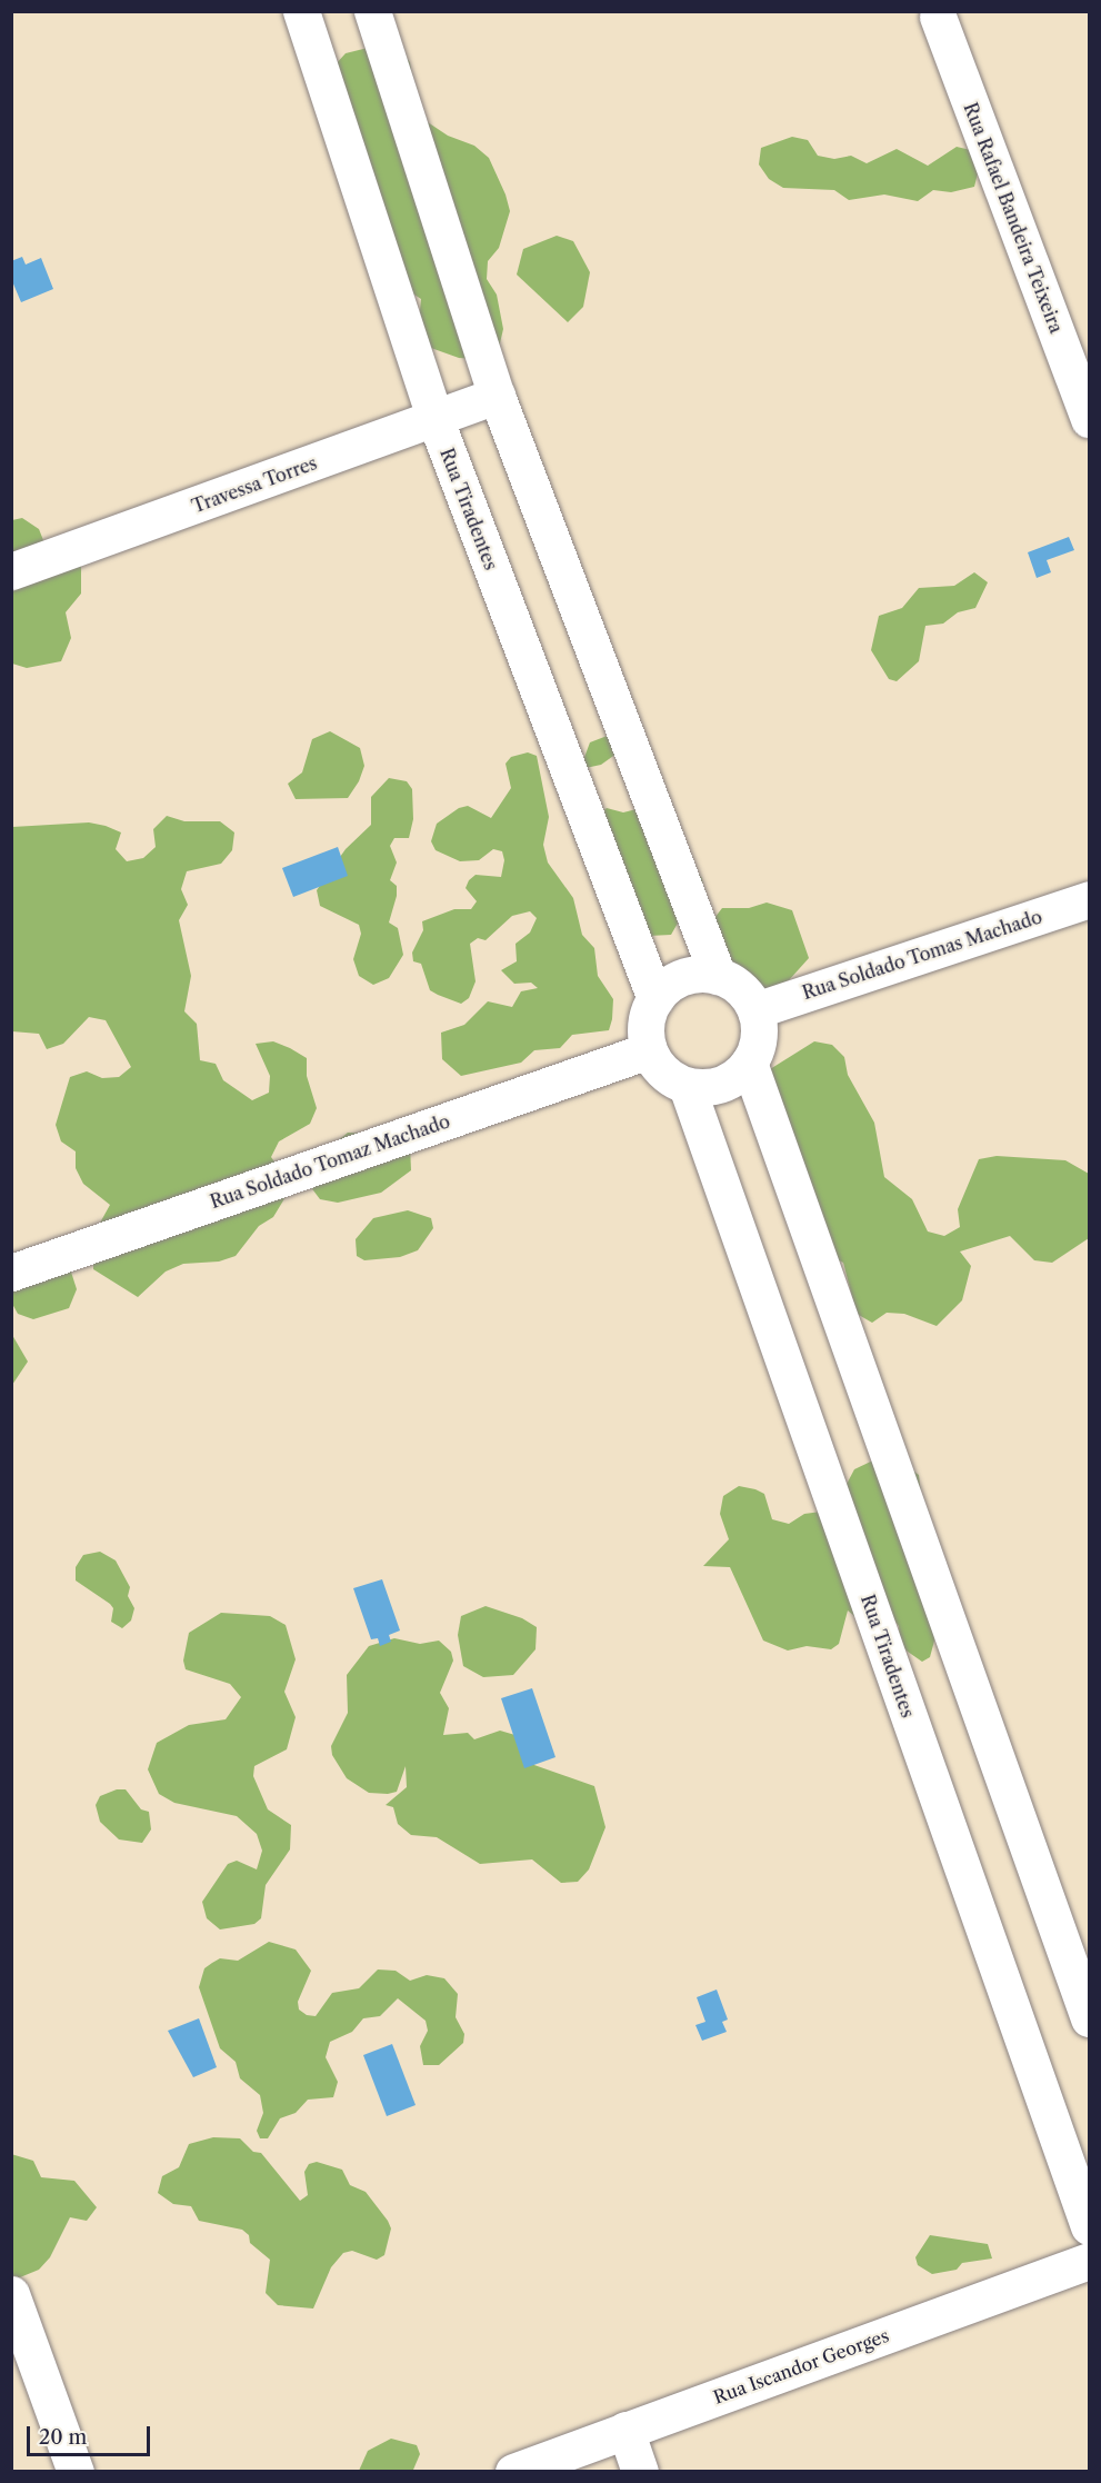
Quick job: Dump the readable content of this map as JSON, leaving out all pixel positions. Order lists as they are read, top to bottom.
{
  "streets": {
    "main road": [
      "Rua Rafael Bandeira Teixeira",
      "Travessa Torres",
      "Rua Tiradentes",
      "Rua Soldado Tomas Machado",
      "Rua Soldado Tomaz Machado",
      "Rua Iscandor Georges"
    ]
  },
  "crossings": [
    ["Travessa Torres", "Rua Tiradentes"],
    ["Rua Tiradentes", "Rua Soldado Tomas Machado"],
    ["Rua Tiradentes", "Rua Soldado Tomaz Machado"],
    ["Rua Soldado Tomas Machado", "Rua Soldado Tomaz Machado"]
  ],
  "scale_bar": "20 m"
}
